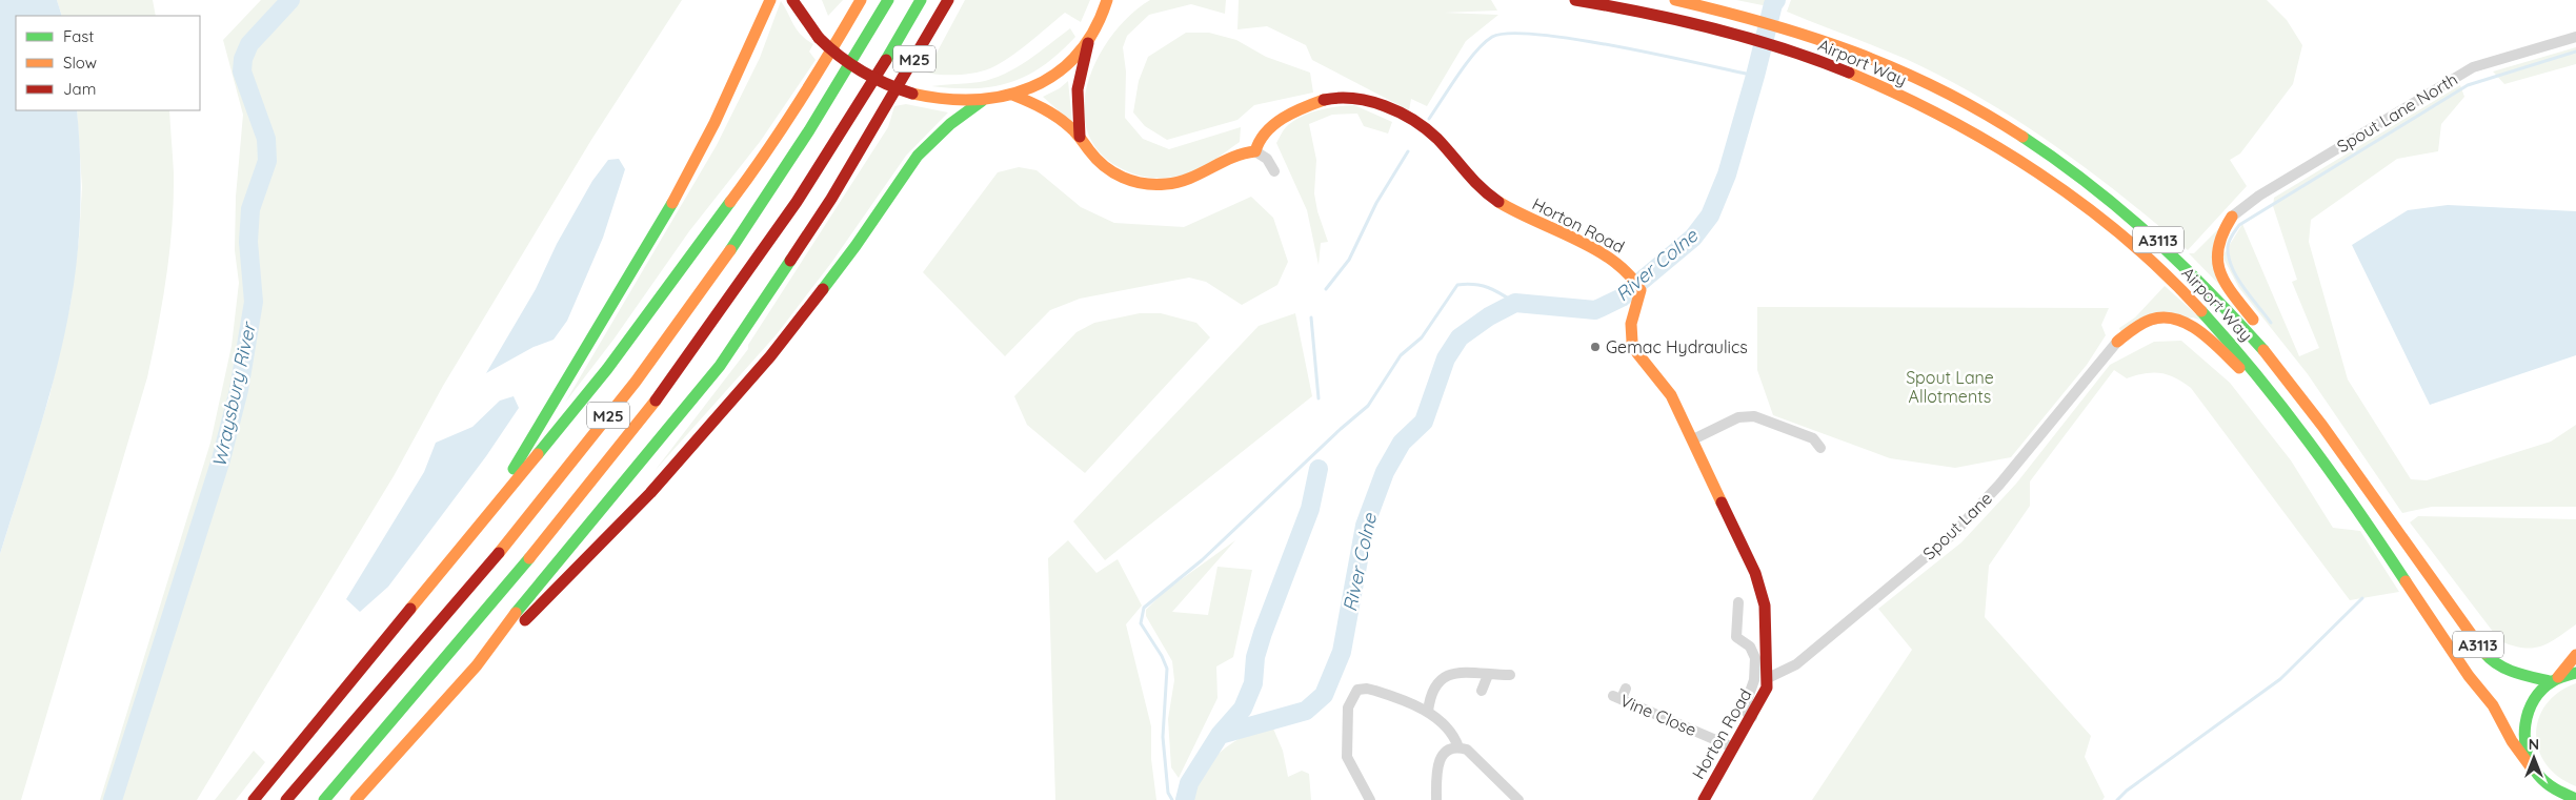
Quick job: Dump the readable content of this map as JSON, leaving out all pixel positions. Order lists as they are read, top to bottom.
{
  "streets": {
    "main road": [
      "M25",
      "Airport Way",
      "Horton Road",
      "A3113"
    ],
    "street": ["Spout Lane North", "Spout Lane", "Vine Close"]
  },
  "crossings": [
    ["Horton Road", "Spout Lane"],
    ["Horton Road", "Vine Close"]
  ],
  "water": ["River Colne", "Wraysbury River"],
  "parks": ["Spout Lane Allotments"],
  "places": ["Gemac Hydraulics"],
  "legend": ["Fast", "Slow", "Jam"],
  "north": "top"
}
